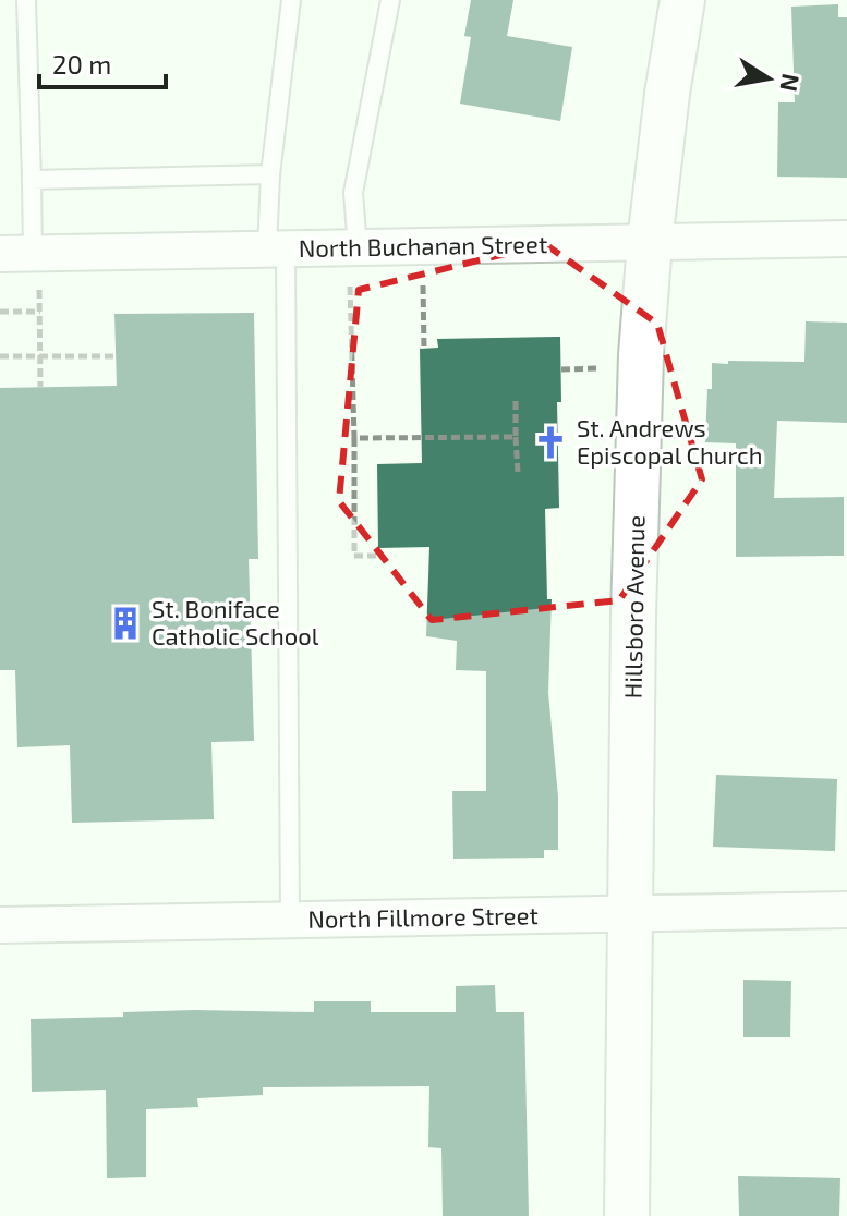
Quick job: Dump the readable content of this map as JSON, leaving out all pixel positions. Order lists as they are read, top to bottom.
{
  "streets": {
    "street": ["North Buchanan Street", "Hillsboro Avenue", "North Fillmore Street"]
  },
  "crossings": [
    ["North Buchanan Street", "Hillsboro Avenue"],
    ["Hillsboro Avenue", "North Fillmore Street"]
  ],
  "places": {
    "church": ["St. Andrews Episcopal Church"],
    "building": ["St. Boniface Catholic School"]
  },
  "scale_bar": "20 m",
  "north": "right"
}
